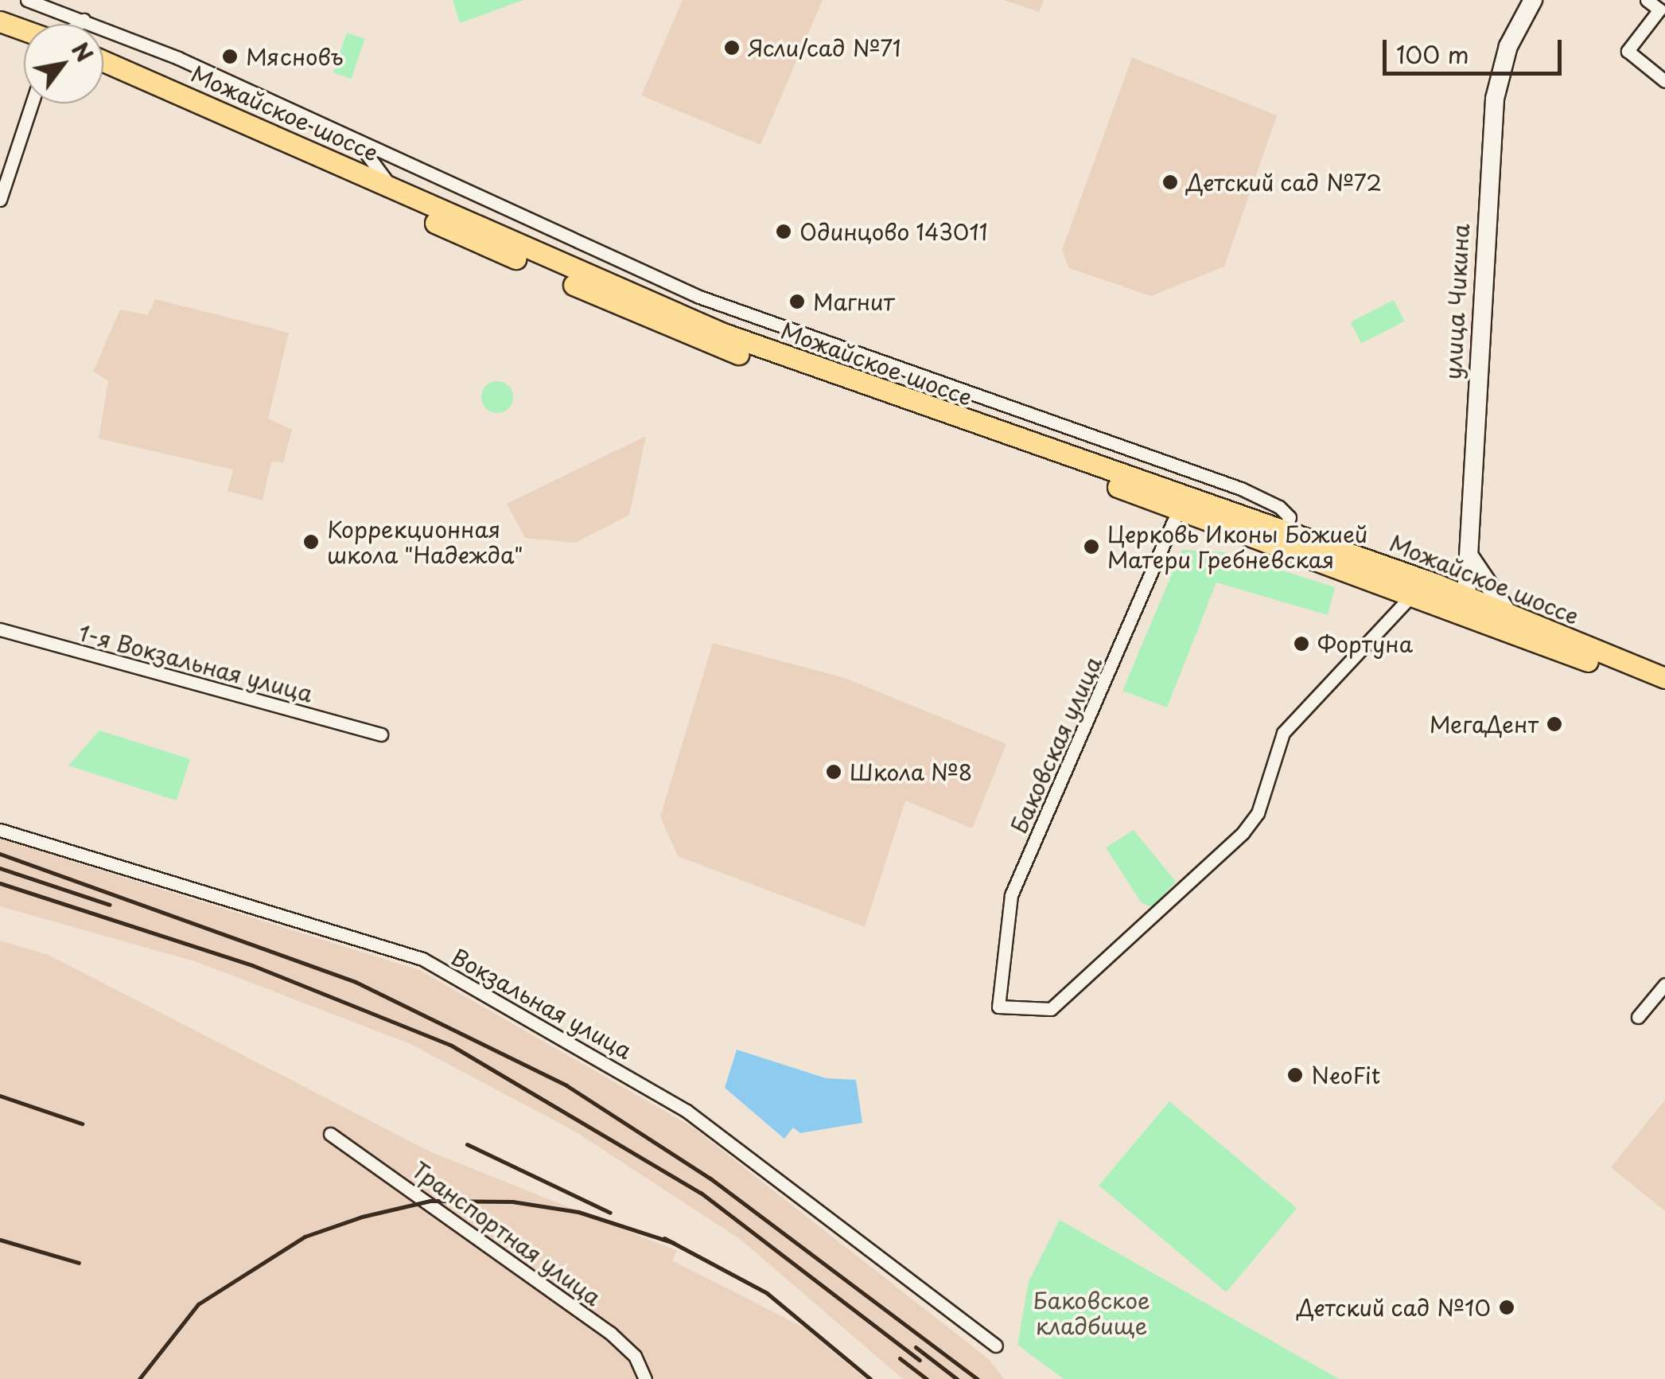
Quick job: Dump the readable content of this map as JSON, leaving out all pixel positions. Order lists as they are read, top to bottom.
{
  "streets": {
    "main road": ["Можайское шоссе"],
    "street": [
      "улица Чикина",
      "1-я Вокзальная улица",
      "Баковская улица",
      "Вокзальная улица",
      "Транспортная улица"
    ]
  },
  "crossings": [
    ["Можайское шоссе", "улица Чикина"],
    ["Можайское шоссе", "Баковская улица"]
  ],
  "parks": ["Баковское кладбище"],
  "places": [
    "Ясли/сад №71",
    "Мясновъ",
    "Детский сад №72",
    "Одинцово 143011",
    "Магнит",
    "Коррекционная школа \"Надежда\"",
    "Церковь Иконы Божией Матери Гребневская",
    "Фортуна",
    "МегаДент",
    "Школа №8",
    "NeoFit",
    "Детский сад №10"
  ],
  "scale_bar": "100 m",
  "north": "top right"
}
